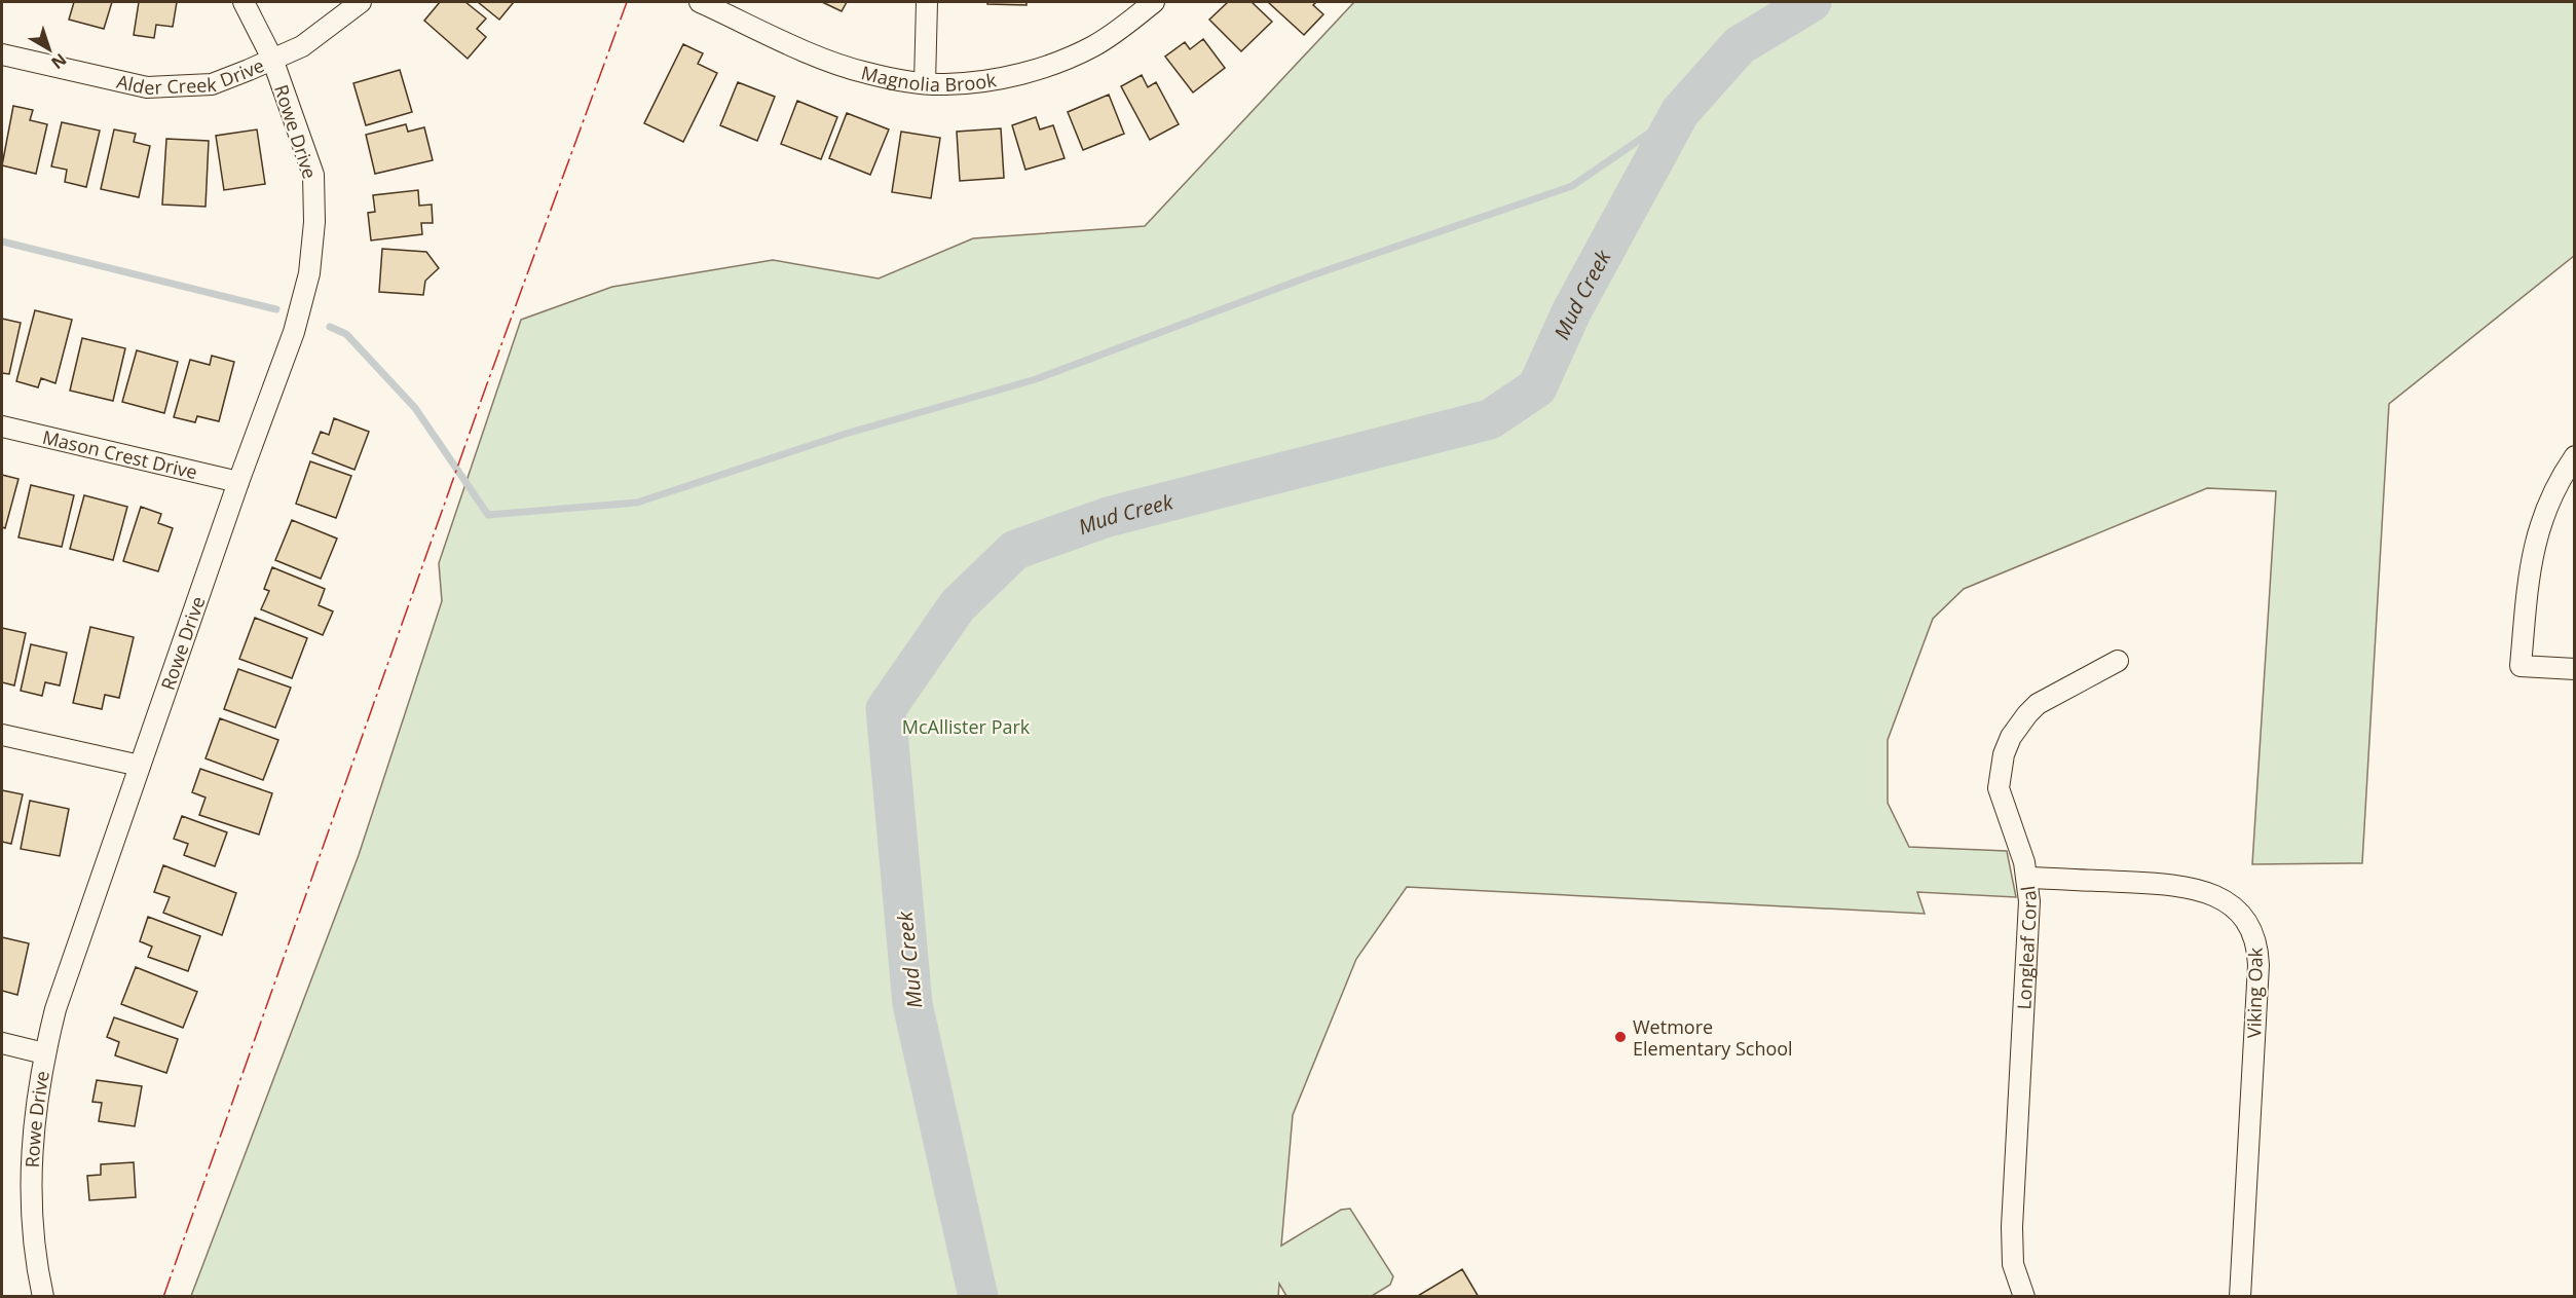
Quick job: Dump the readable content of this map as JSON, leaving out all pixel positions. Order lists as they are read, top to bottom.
{
  "streets": {
    "street": [
      "Alder Creek Drive",
      "Magnolia Brook",
      "Rowe Drive",
      "Mason Crest Drive",
      "Longleaf Coral",
      "Viking Oak"
    ]
  },
  "crossings": [
    ["Alder Creek Drive", "Rowe Drive"],
    ["Rowe Drive", "Mason Crest Drive"],
    ["Longleaf Coral", "Viking Oak"]
  ],
  "water": ["Mud Creek"],
  "parks": ["McAllister Park"],
  "places": ["Wetmore Elementary School"],
  "north": "bottom right"
}
